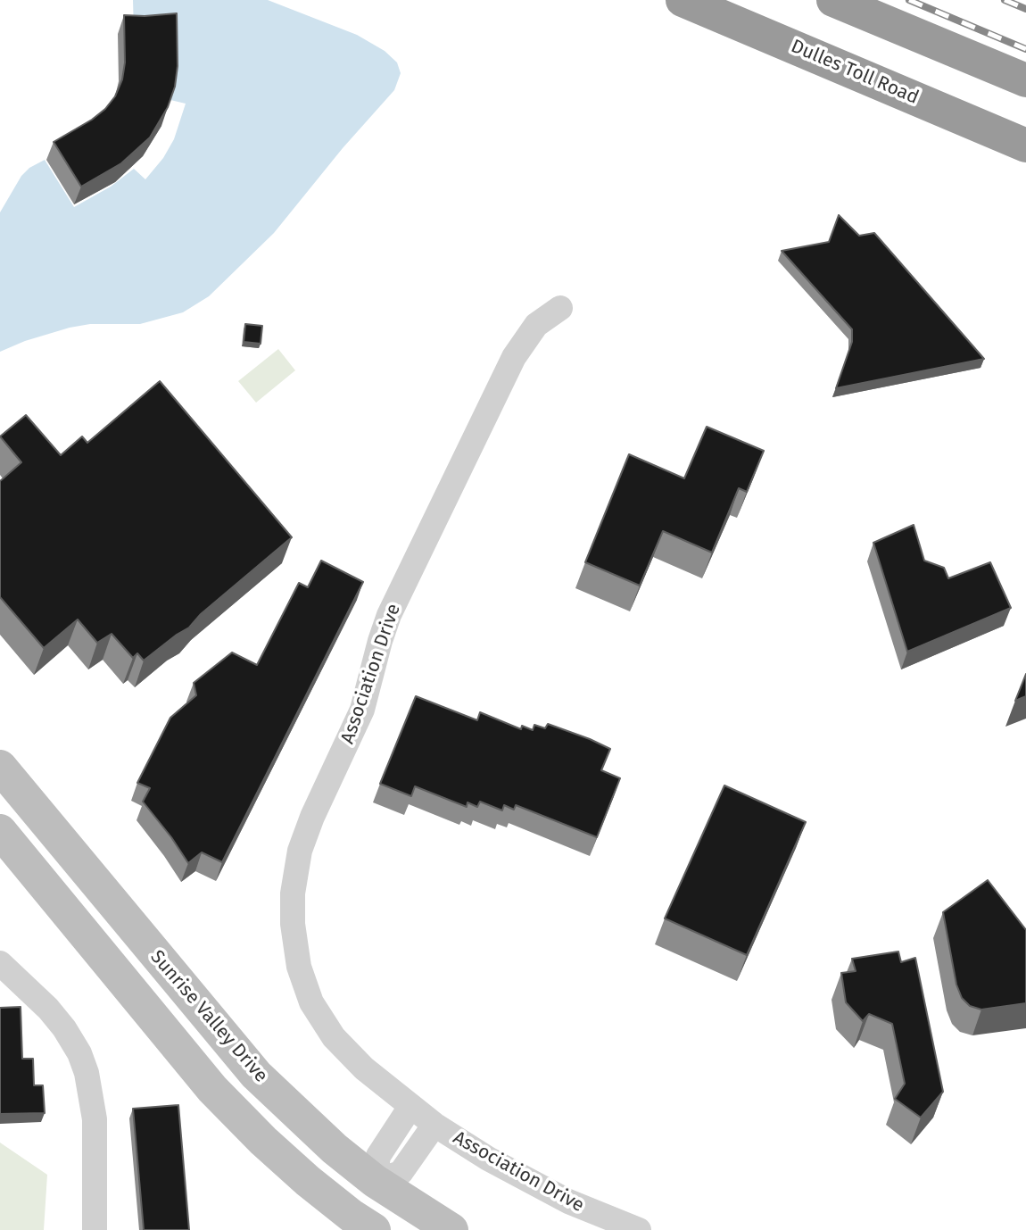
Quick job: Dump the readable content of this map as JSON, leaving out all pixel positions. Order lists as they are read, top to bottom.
{
  "streets": {
    "highway": ["Dulles Toll Road"],
    "main road": ["Sunrise Valley Drive"],
    "street": ["Association Drive"]
  },
  "crossings": [
    ["Association Drive", "Sunrise Valley Drive"]
  ]
}
